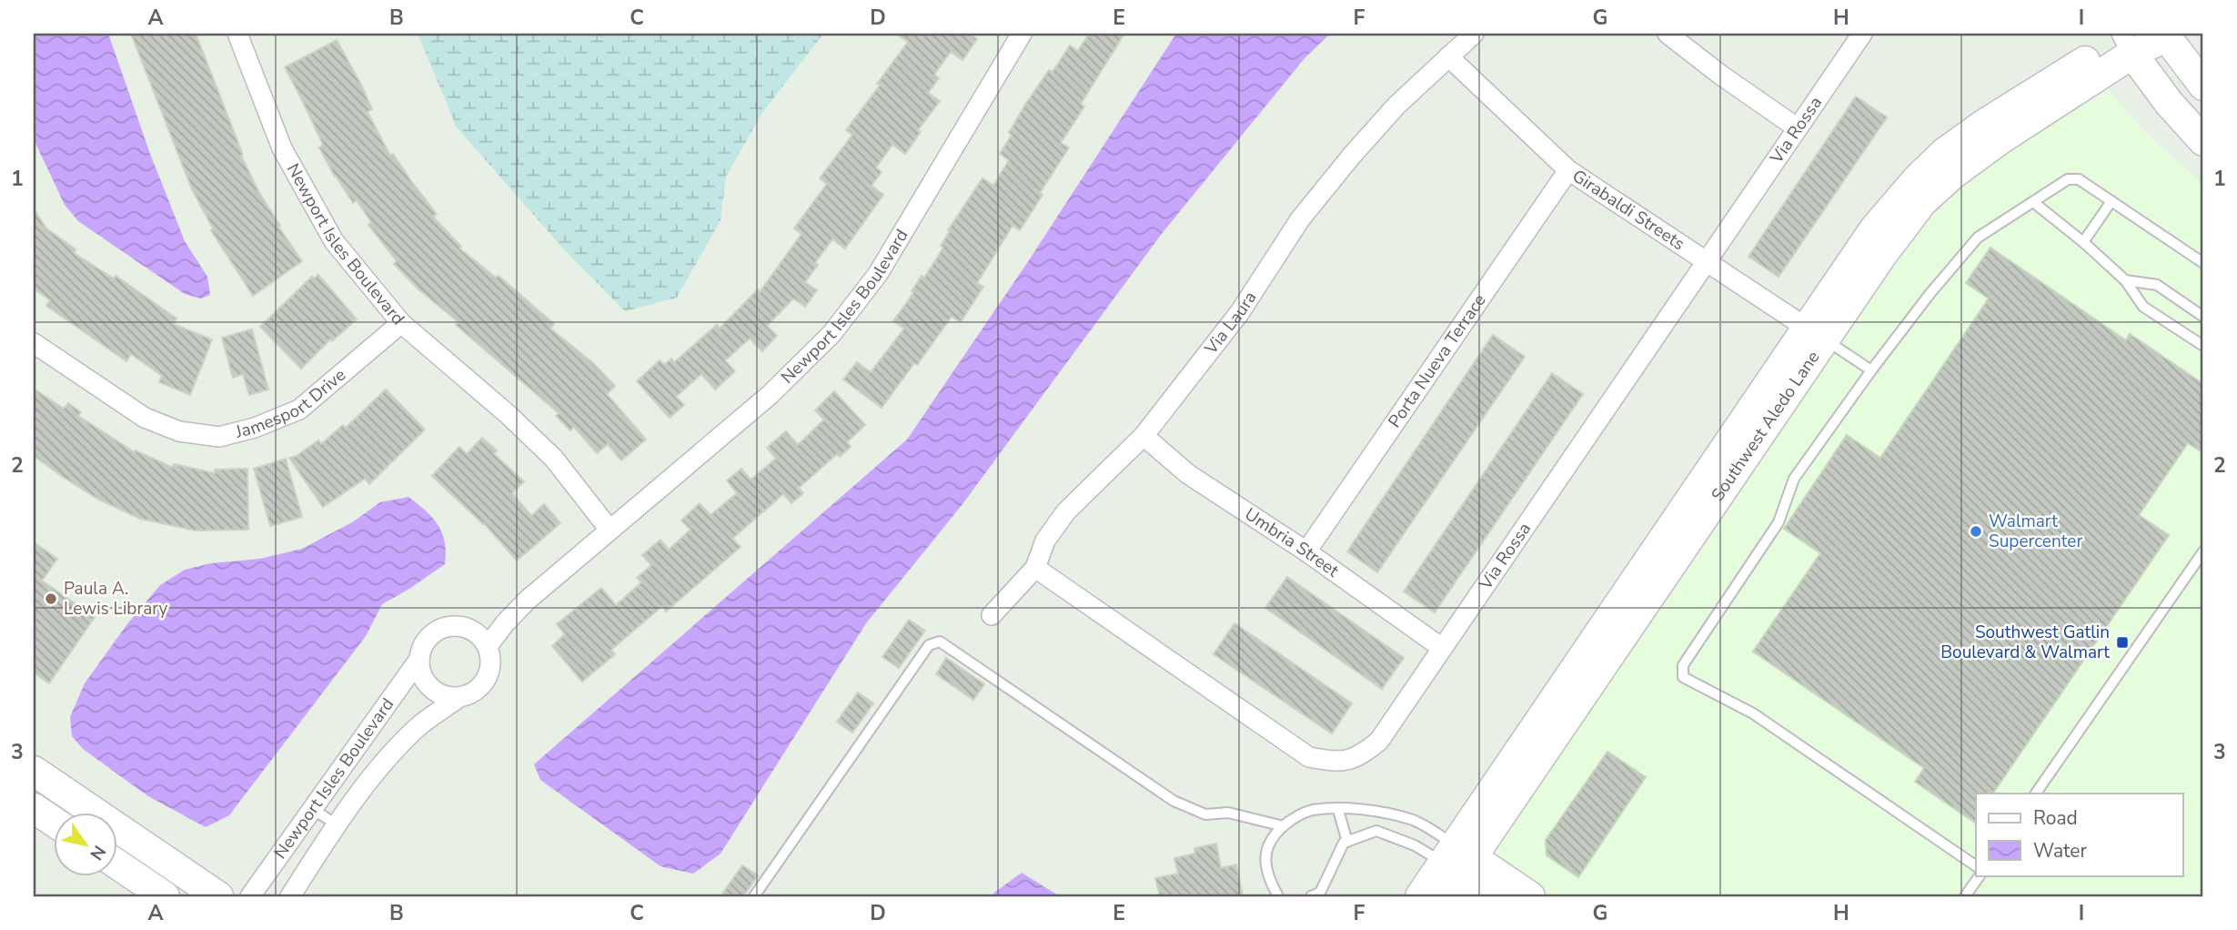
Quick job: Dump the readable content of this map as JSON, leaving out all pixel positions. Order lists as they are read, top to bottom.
{
  "streets": {
    "street": [
      "Via Rossa",
      "Girabaldi Streets",
      "Newport Isles Boulevard",
      "Via Laura",
      "Porta Nueva Terrace",
      "Jamesport Drive",
      "Southwest Aledo Lane",
      "Umbria Street"
    ]
  },
  "crossings": [
    ["Via Rossa", "Girabaldi Streets"],
    ["Via Rossa", "Via Laura"],
    ["Via Rossa", "Umbria Street"],
    ["Girabaldi Streets", "Via Laura"],
    ["Girabaldi Streets", "Porta Nueva Terrace"],
    ["Girabaldi Streets", "Southwest Aledo Lane"],
    ["Newport Isles Boulevard", "Jamesport Drive"],
    ["Via Laura", "Umbria Street"],
    ["Porta Nueva Terrace", "Umbria Street"]
  ],
  "places": {
    "other": ["Walmart Supercenter", "Paula A. Lewis Library"],
    "transit": ["Southwest Gatlin Boulevard & Walmart"]
  },
  "legend": ["Road", "Water"],
  "north": "bottom right",
  "grid": {
    "columns": [
      "A",
      "B",
      "C",
      "D",
      "E",
      "F",
      "G",
      "H",
      "I"
    ],
    "rows": ["1", "2", "3"]
  }
}
